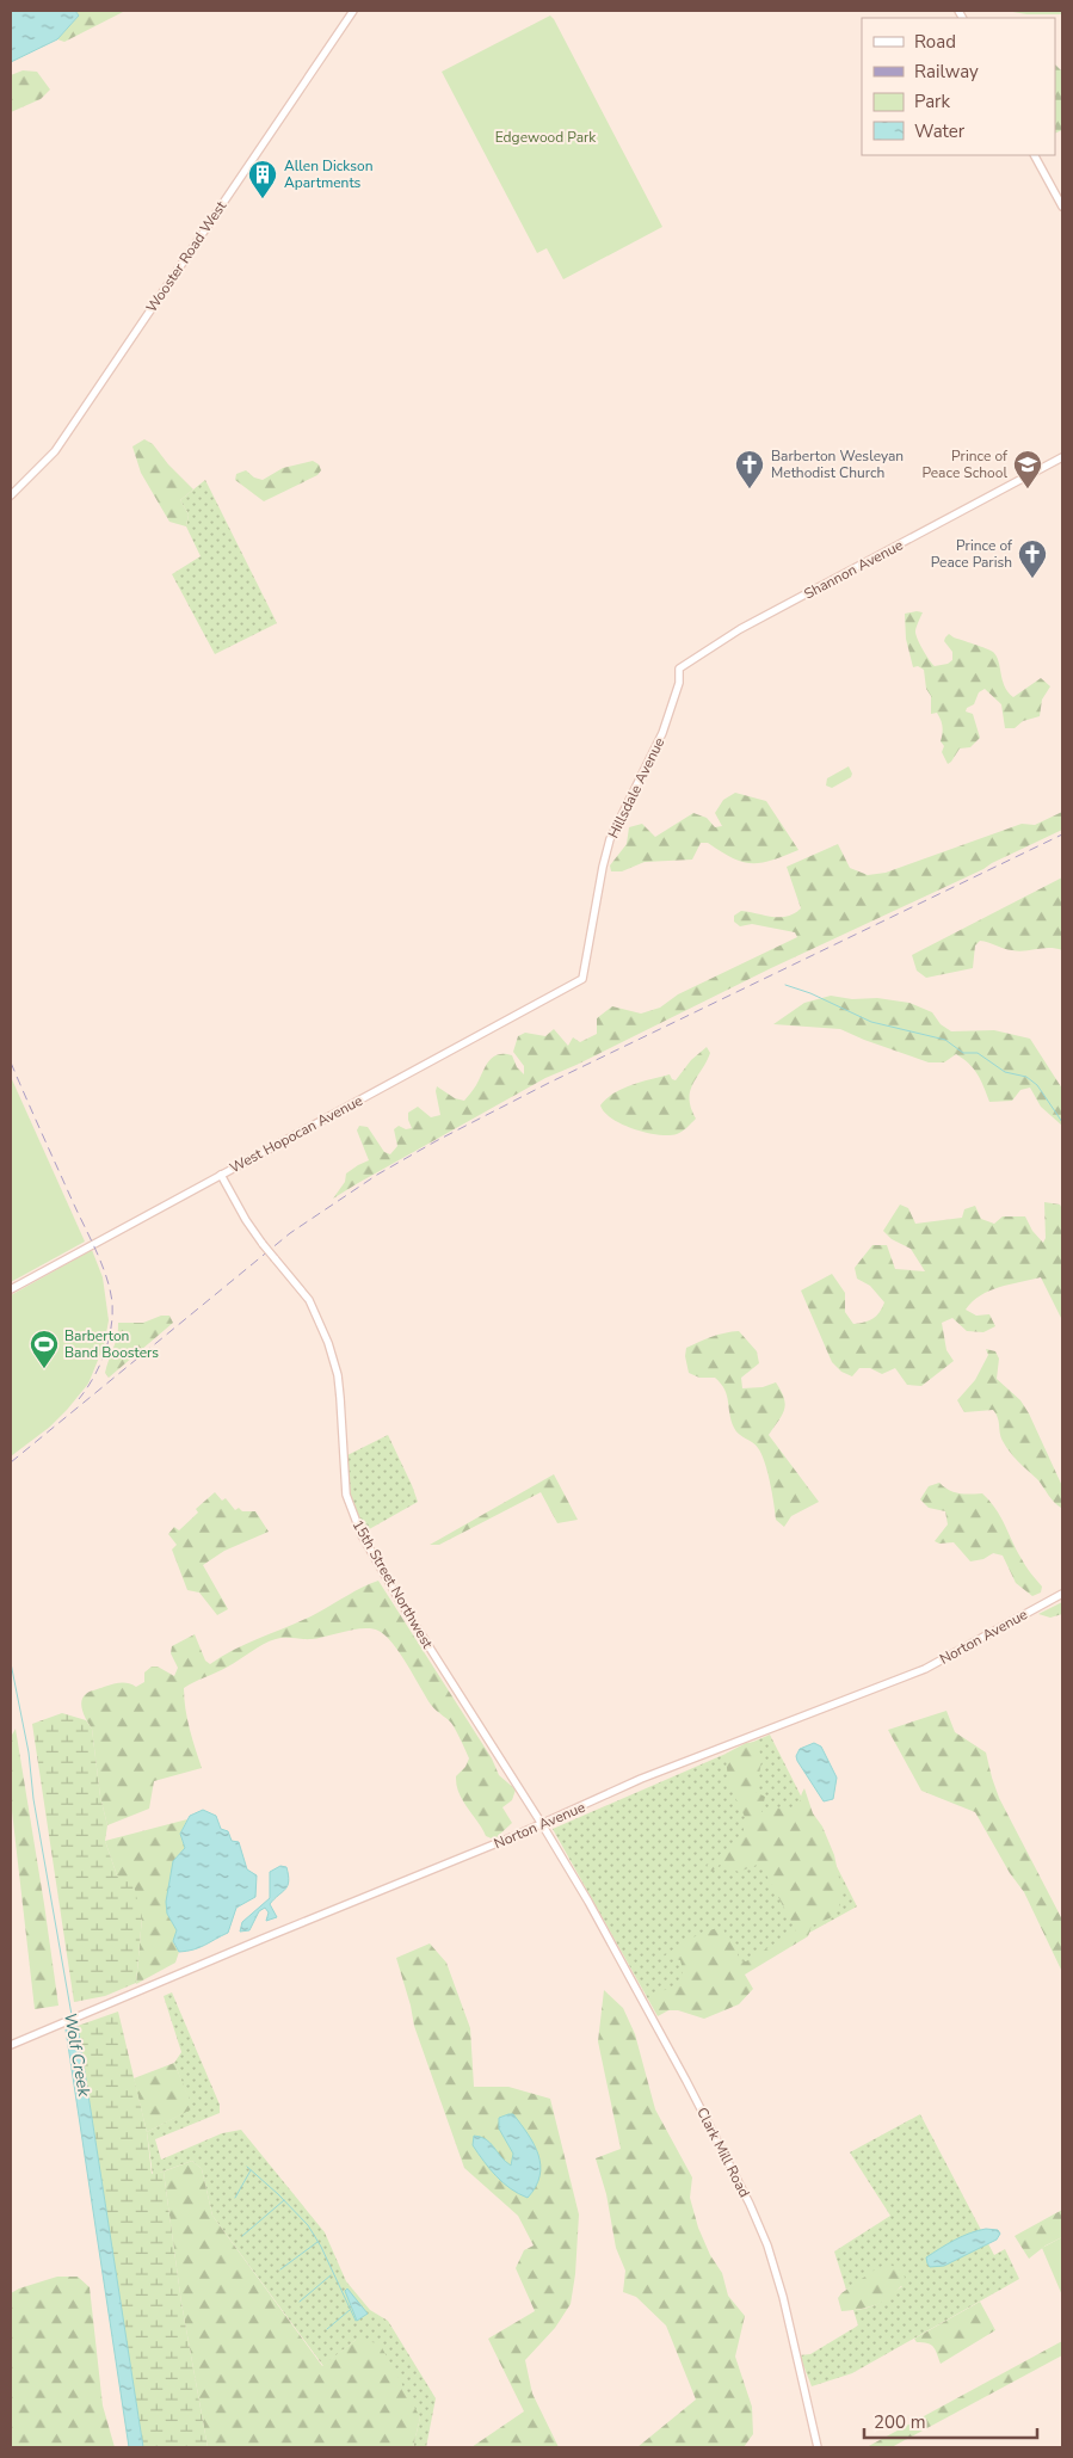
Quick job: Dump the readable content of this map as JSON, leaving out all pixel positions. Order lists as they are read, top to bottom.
{
  "streets": {
    "street": [
      "Wooster Road West",
      "Shannon Avenue",
      "Hillsdale Avenue",
      "West Hopocan Avenue",
      "15th Street Northwest",
      "Norton Avenue",
      "Clark Mill Road"
    ]
  },
  "crossings": [
    ["Shannon Avenue", "Hillsdale Avenue"],
    ["Hillsdale Avenue", "West Hopocan Avenue"],
    ["West Hopocan Avenue", "15th Street Northwest"],
    ["15th Street Northwest", "Norton Avenue"],
    ["15th Street Northwest", "Clark Mill Road"]
  ],
  "water": ["Wolf Creek"],
  "parks": ["Edgewood Park"],
  "places": {
    "building": ["Allen Dickson Apartments"],
    "church": ["Barberton Wesleyan Methodist Church", "Prince of Peace Parish"],
    "school or university": ["Prince of Peace School"],
    "sports": ["Barberton Band Boosters"]
  },
  "legend": [
    "Road",
    "Railway",
    "Park",
    "Water"
  ],
  "scale_bar": "200 m"
}
